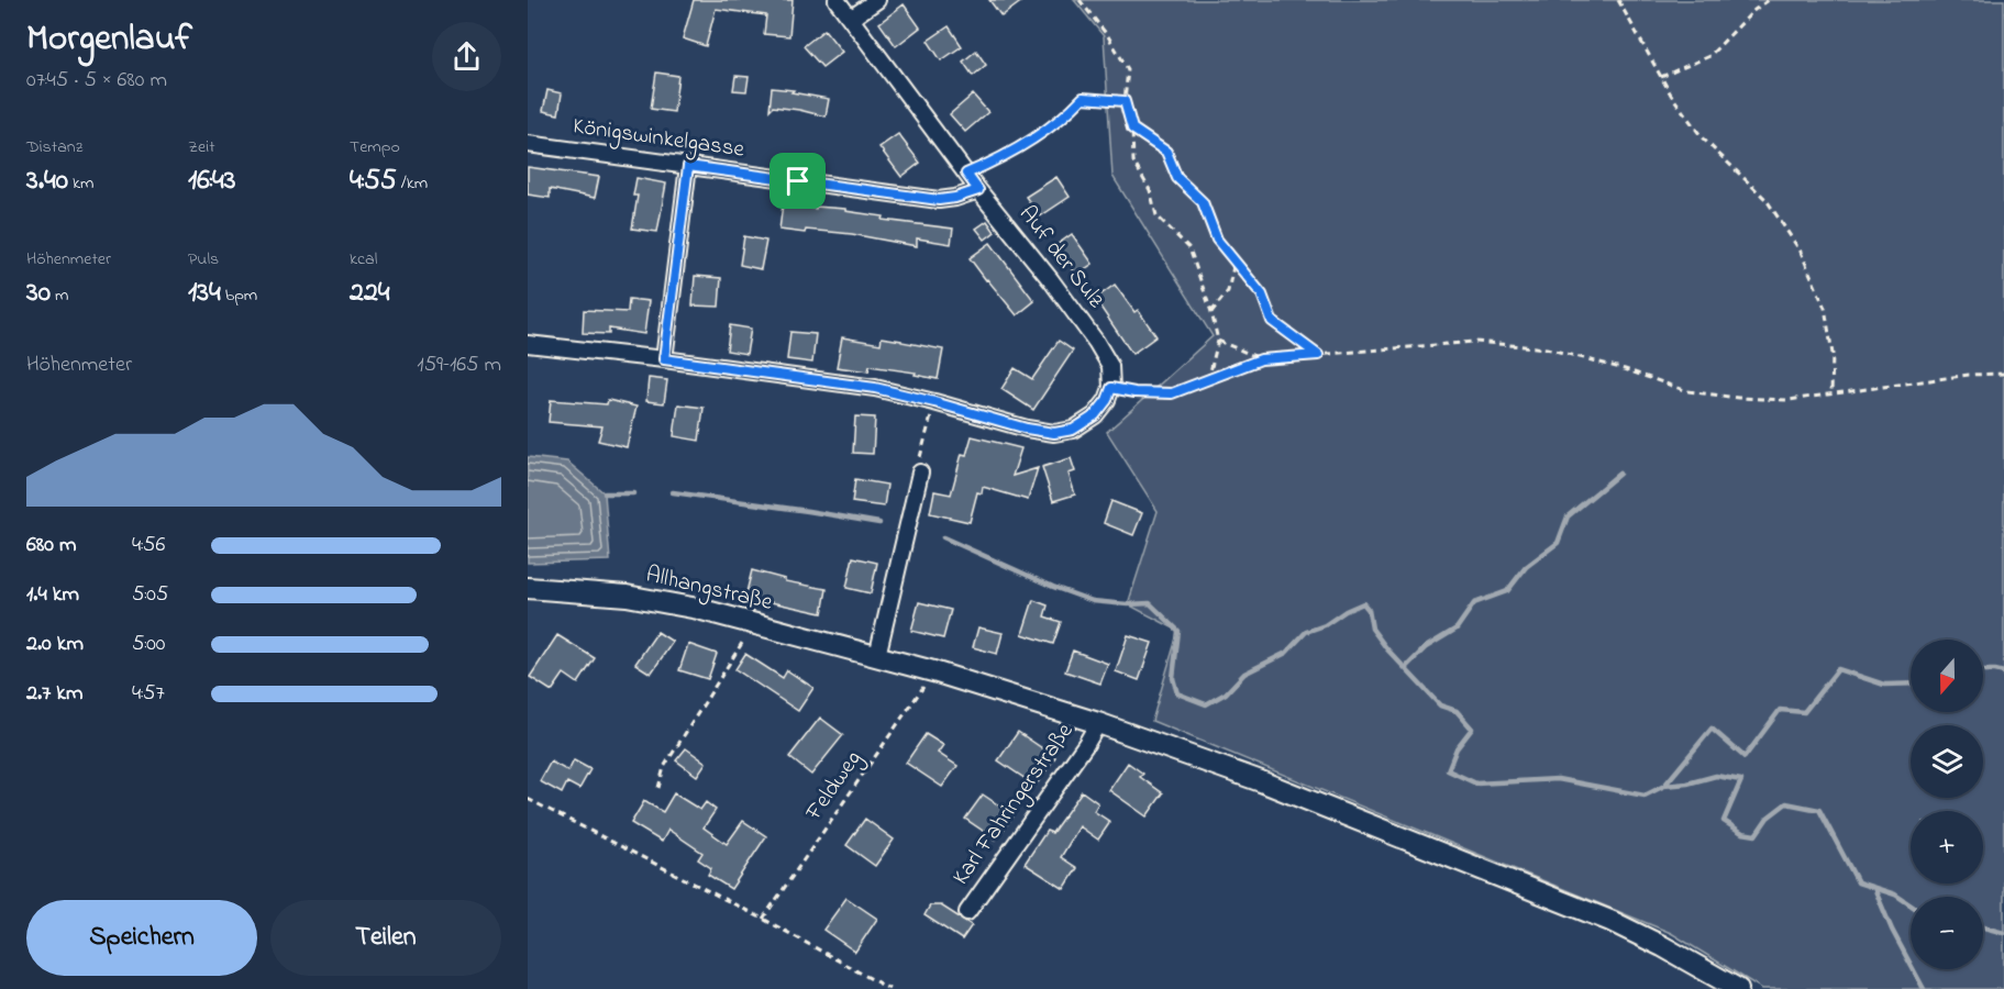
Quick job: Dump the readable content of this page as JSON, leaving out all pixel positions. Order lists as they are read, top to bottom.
{
  "streets": {
    "street": [
      "Königswinkelgasse",
      "Auf der Sulz",
      "Allhangstraße",
      "Karl Fahringerstraße"
    ],
    "path": ["Feldweg"]
  },
  "crossings": [
    ["Königswinkelgasse", "Auf der Sulz"],
    ["Allhangstraße", "Feldweg"],
    ["Allhangstraße", "Karl Fahringerstraße"]
  ],
  "north": "bottom",
  "page": {
    "heading": ["Morgenlauf", "07:45 · 5 × 680 m"],
    "stats": [
      ["Distanz", "3.40 km"],
      ["Zeit", "16:43"],
      ["Tempo", "4:55 /km"],
      ["Höhenmeter", "30 m"],
      ["Puls", "134 bpm"],
      ["kcal", "224"]
    ],
    "chart": ["Höhenmeter", "159–165 m"],
    "list": [
      {
        "name": "680 m",
        "note": "4:56"
      },
      {
        "name": "1.4 km",
        "note": "5:05"
      },
      {
        "name": "2.0 km",
        "note": "5:00"
      },
      {
        "name": "2.7 km",
        "note": "4:57"
      }
    ],
    "map_buttons": ["+", "−"],
    "buttons": ["Speichern", "Teilen"]
  }
}
